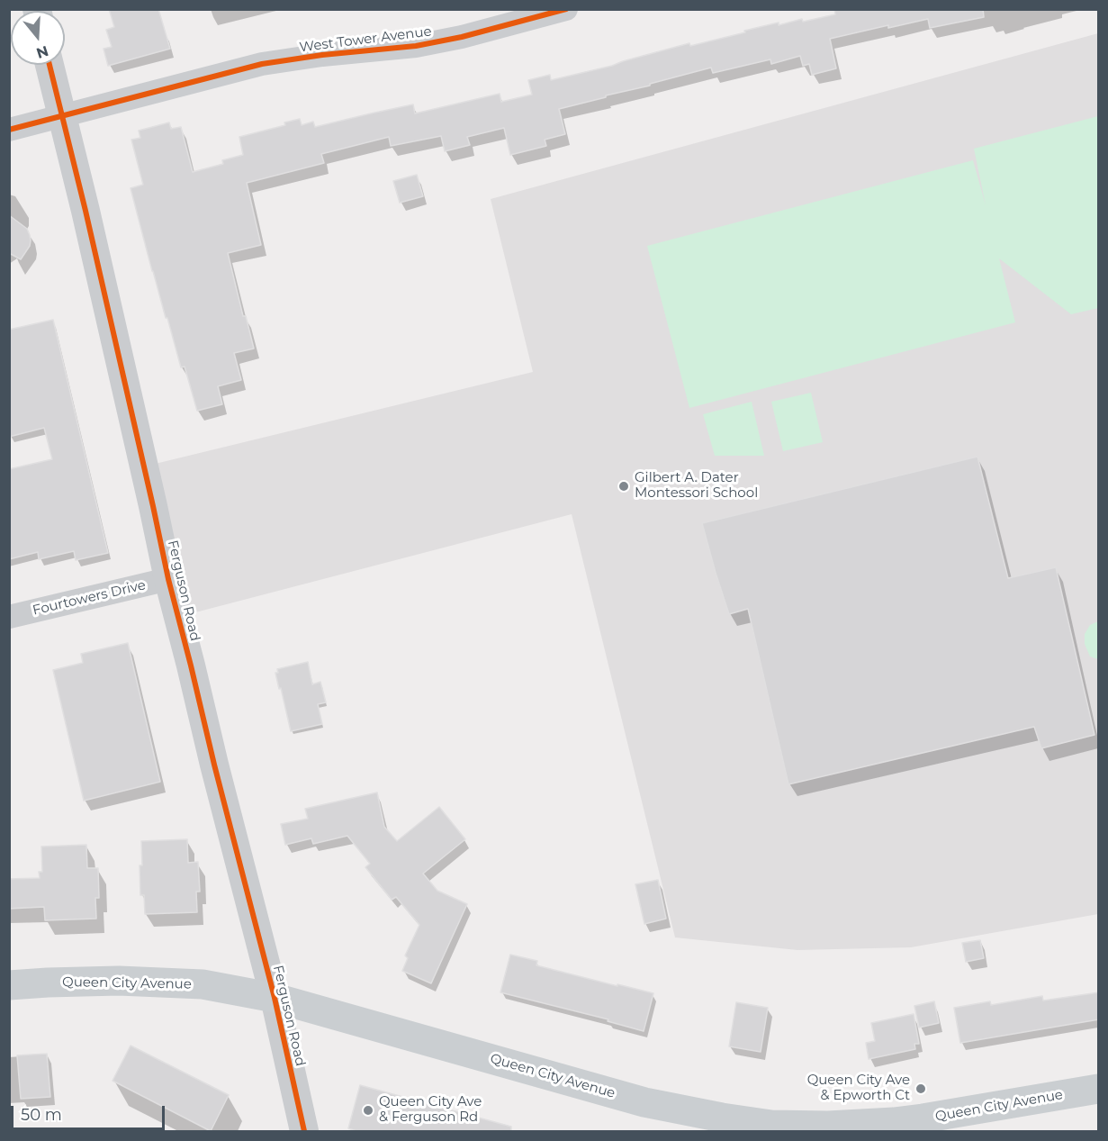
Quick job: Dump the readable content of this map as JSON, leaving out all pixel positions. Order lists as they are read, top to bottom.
{
  "streets": {
    "main road": ["Queen City Avenue"],
    "street": ["West Tower Avenue", "Ferguson Road", "Fourtowers Drive"]
  },
  "crossings": [
    ["West Tower Avenue", "Ferguson Road"],
    ["Ferguson Road", "Fourtowers Drive"],
    ["Ferguson Road", "Queen City Avenue"]
  ],
  "places": ["Gilbert A. Dater Montessori School", "Queen City Ave & Epworth Ct", "Queen City Ave & Ferguson Rd"],
  "scale_bar": "50 m",
  "north": "bottom"
}
